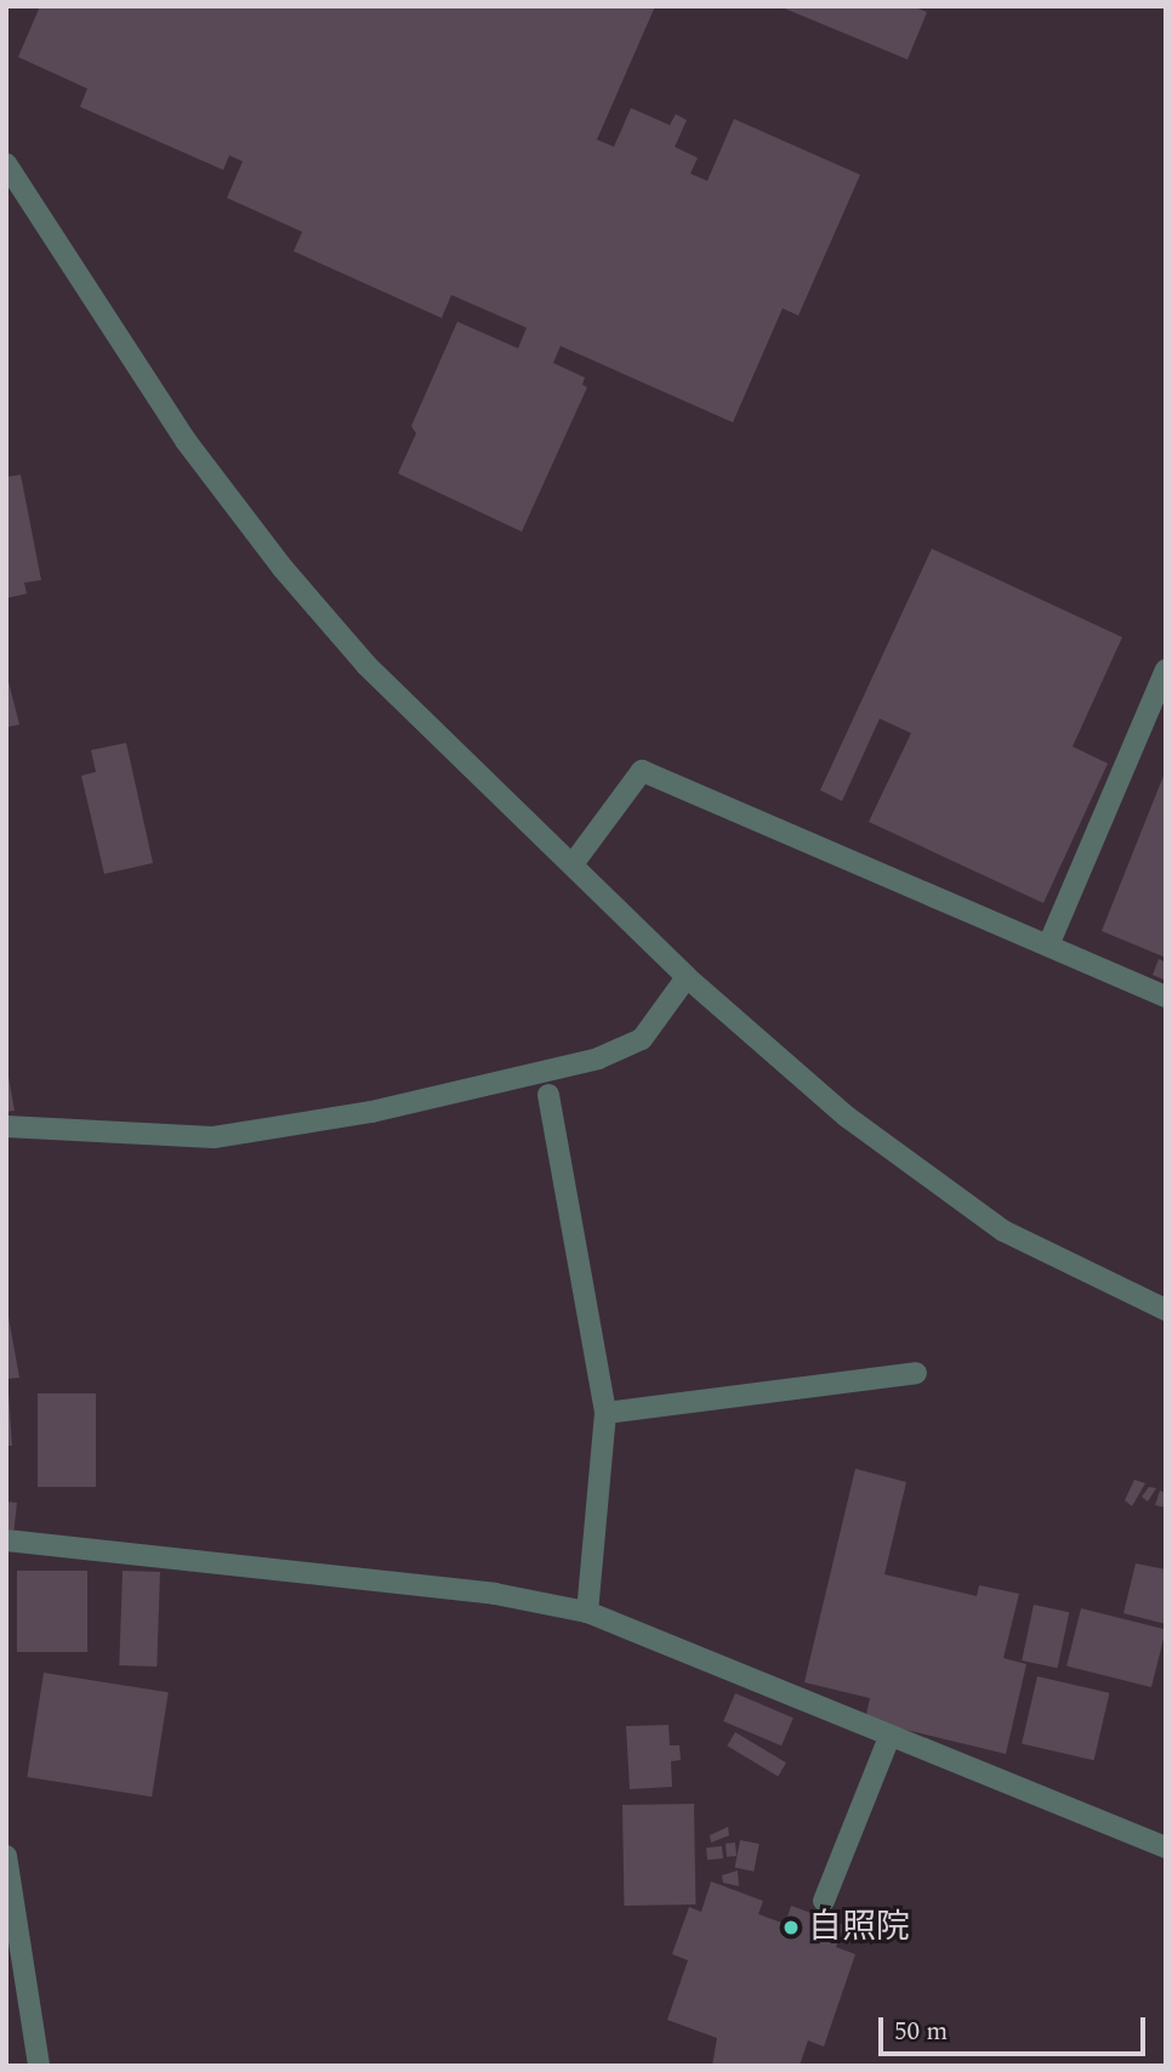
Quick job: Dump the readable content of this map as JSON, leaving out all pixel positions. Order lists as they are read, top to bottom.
{
  "places": ["自照院"],
  "scale_bar": "50 m"
}
